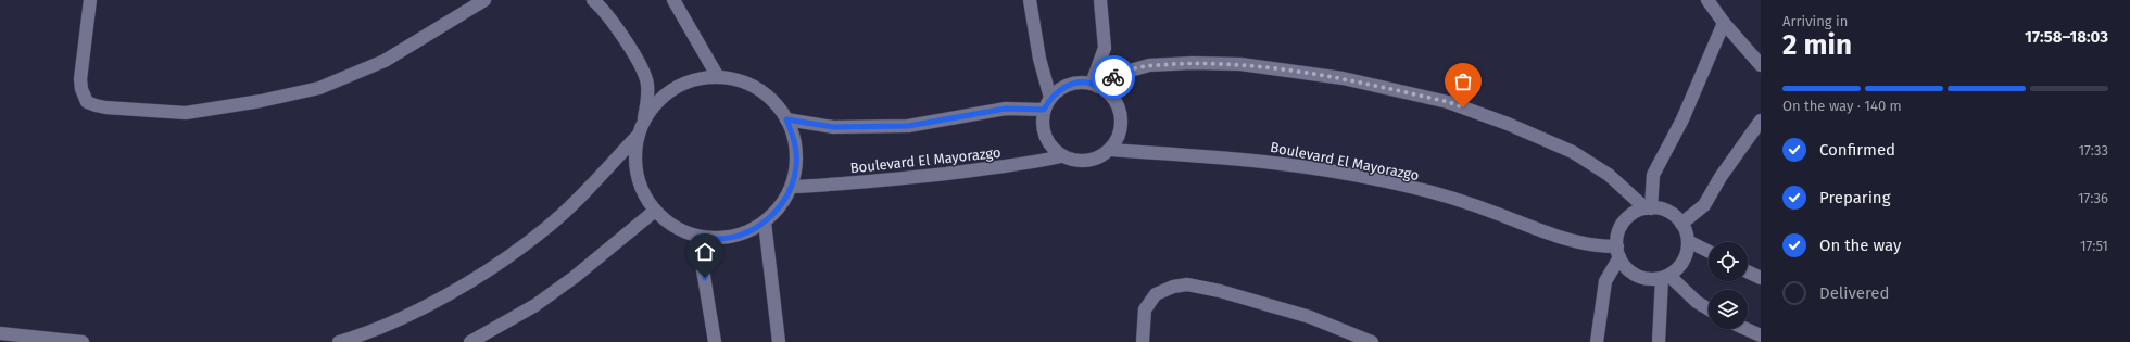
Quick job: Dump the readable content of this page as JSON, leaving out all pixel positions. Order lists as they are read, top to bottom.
{
  "streets": {
    "street": ["Boulevard El Mayorazgo"]
  },
  "page": {
    "heading": ["2 min", "Arriving in", "17:58–18:03"],
    "bar": "On the way · 140 m",
    "list": [
      ["Confirmed", "17:33"],
      ["Preparing", "17:36"],
      ["On the way", "17:51"],
      "Delivered"
    ]
  }
}
